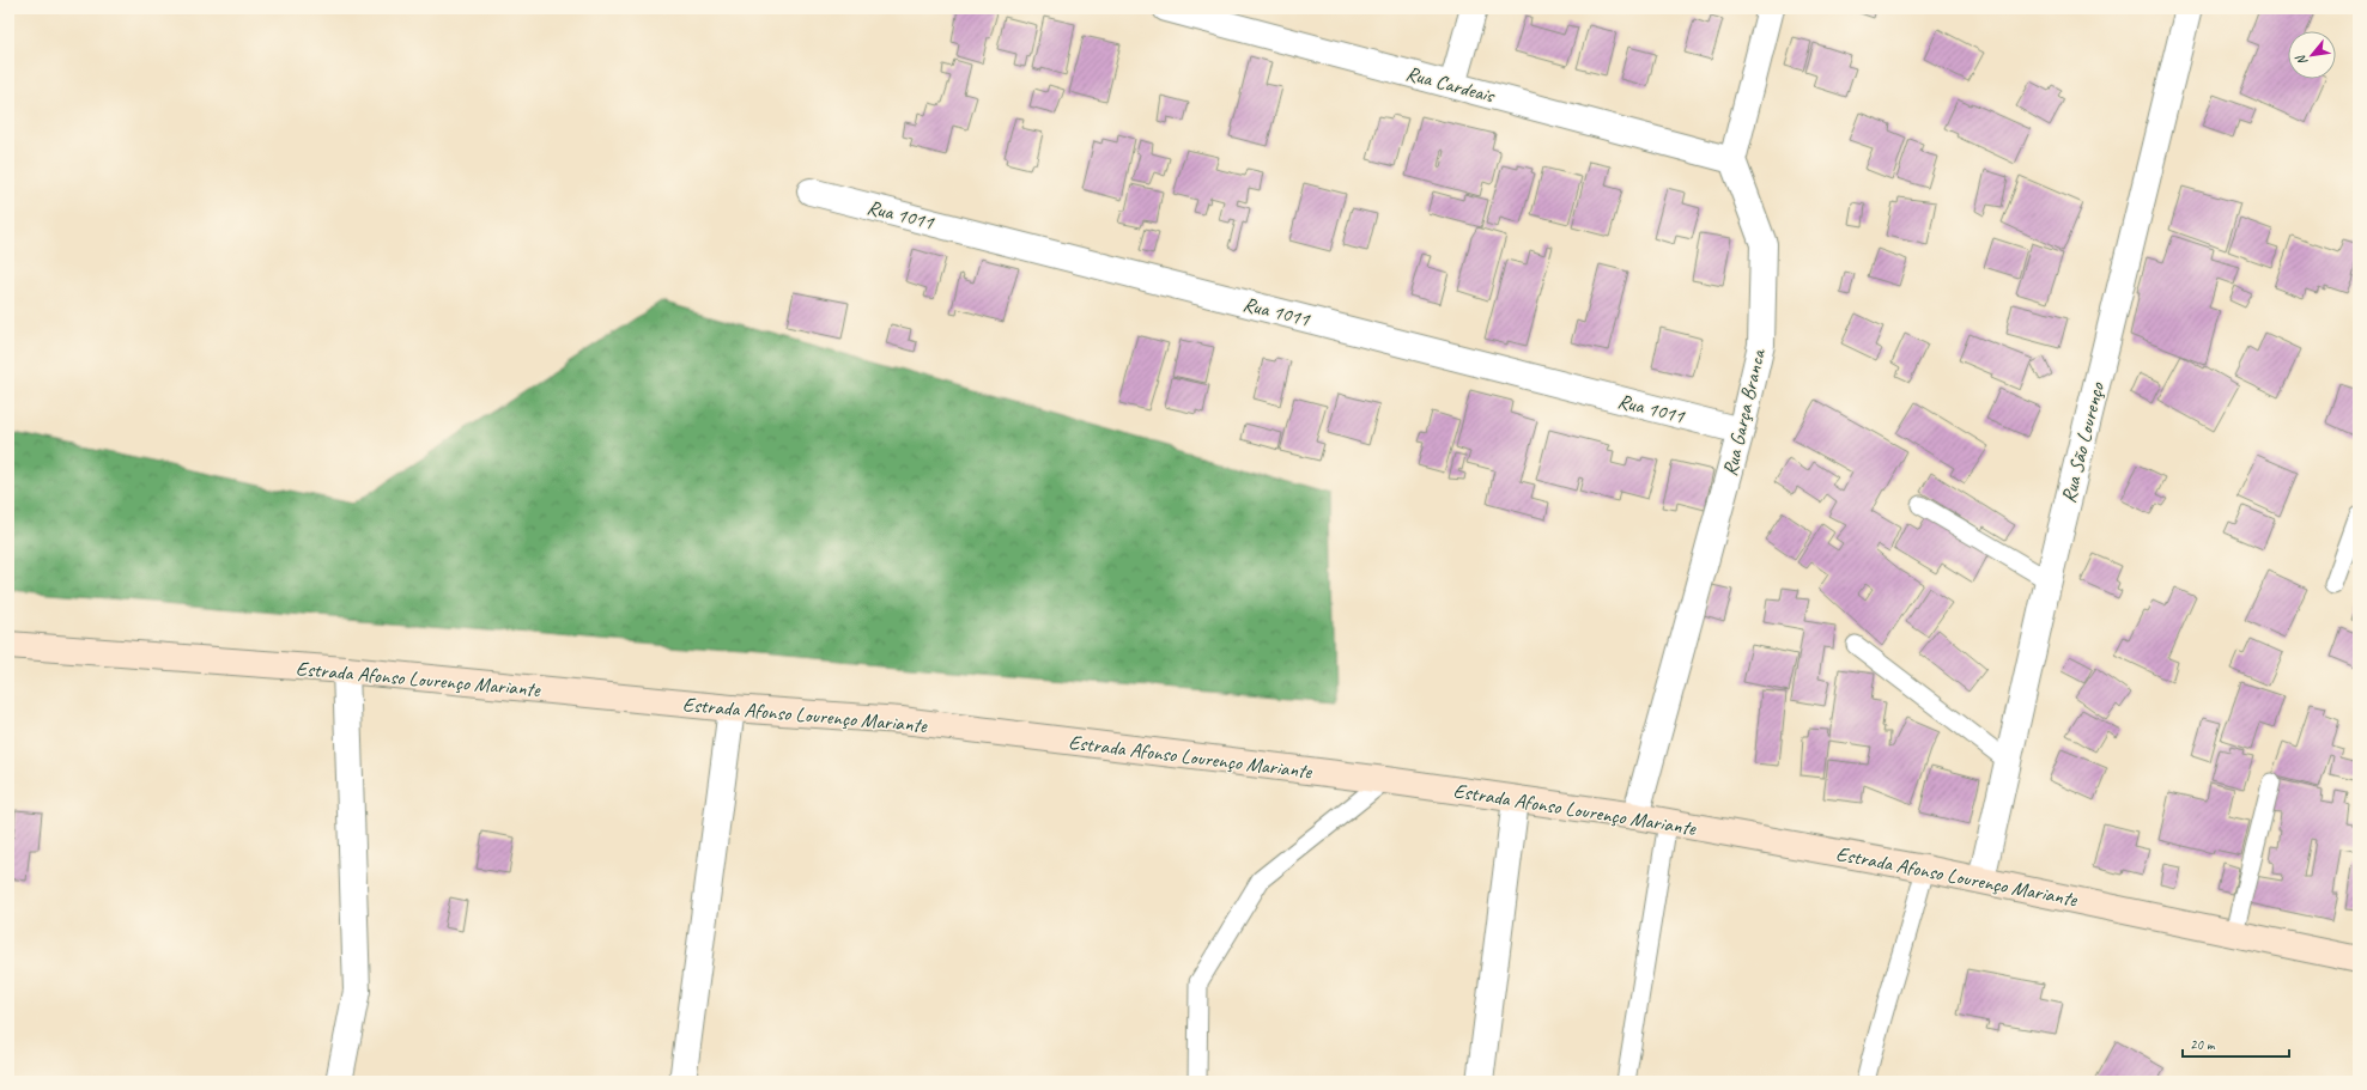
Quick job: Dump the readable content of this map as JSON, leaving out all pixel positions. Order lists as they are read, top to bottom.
{
  "streets": {
    "main road": ["Estrada Afonso Lourenço Mariante"],
    "street": [
      "Rua Cardeais",
      "Rua 1011",
      "Rua Garça Branca",
      "Rua São Lourenço"
    ]
  },
  "crossings": [
    ["Rua Cardeais", "Rua Garça Branca"],
    ["Rua 1011", "Rua Garça Branca"],
    ["Rua Garça Branca", "Estrada Afonso Lourenço Mariante"],
    ["Rua São Lourenço", "Estrada Afonso Lourenço Mariante"]
  ],
  "scale_bar": "20 m",
  "north": "bottom left"
}
